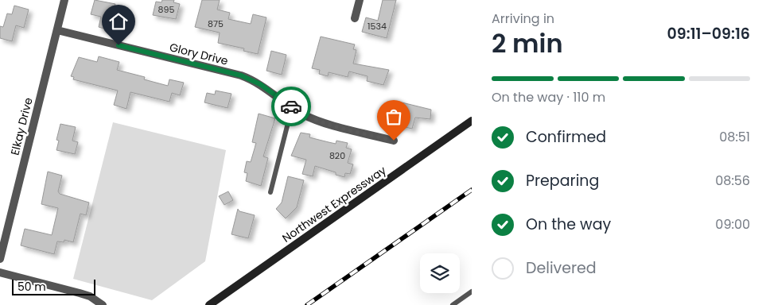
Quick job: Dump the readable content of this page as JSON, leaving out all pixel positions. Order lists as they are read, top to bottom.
{
  "streets": {
    "main road": ["Northwest Expressway"],
    "street": ["Glory Drive", "Elkay Drive"]
  },
  "crossings": [
    ["Glory Drive", "Elkay Drive"]
  ],
  "house_numbers": [
    "895",
    "875",
    "1534",
    "820"
  ],
  "scale_bar": "50 m",
  "page": {
    "heading": ["2 min", "Arriving in", "09:11–09:16"],
    "bar": "On the way · 110 m",
    "list": [
      ["Confirmed", "08:51"],
      ["Preparing", "08:56"],
      ["On the way", "09:00"],
      "Delivered"
    ],
    "scale": "50 m"
  }
}
